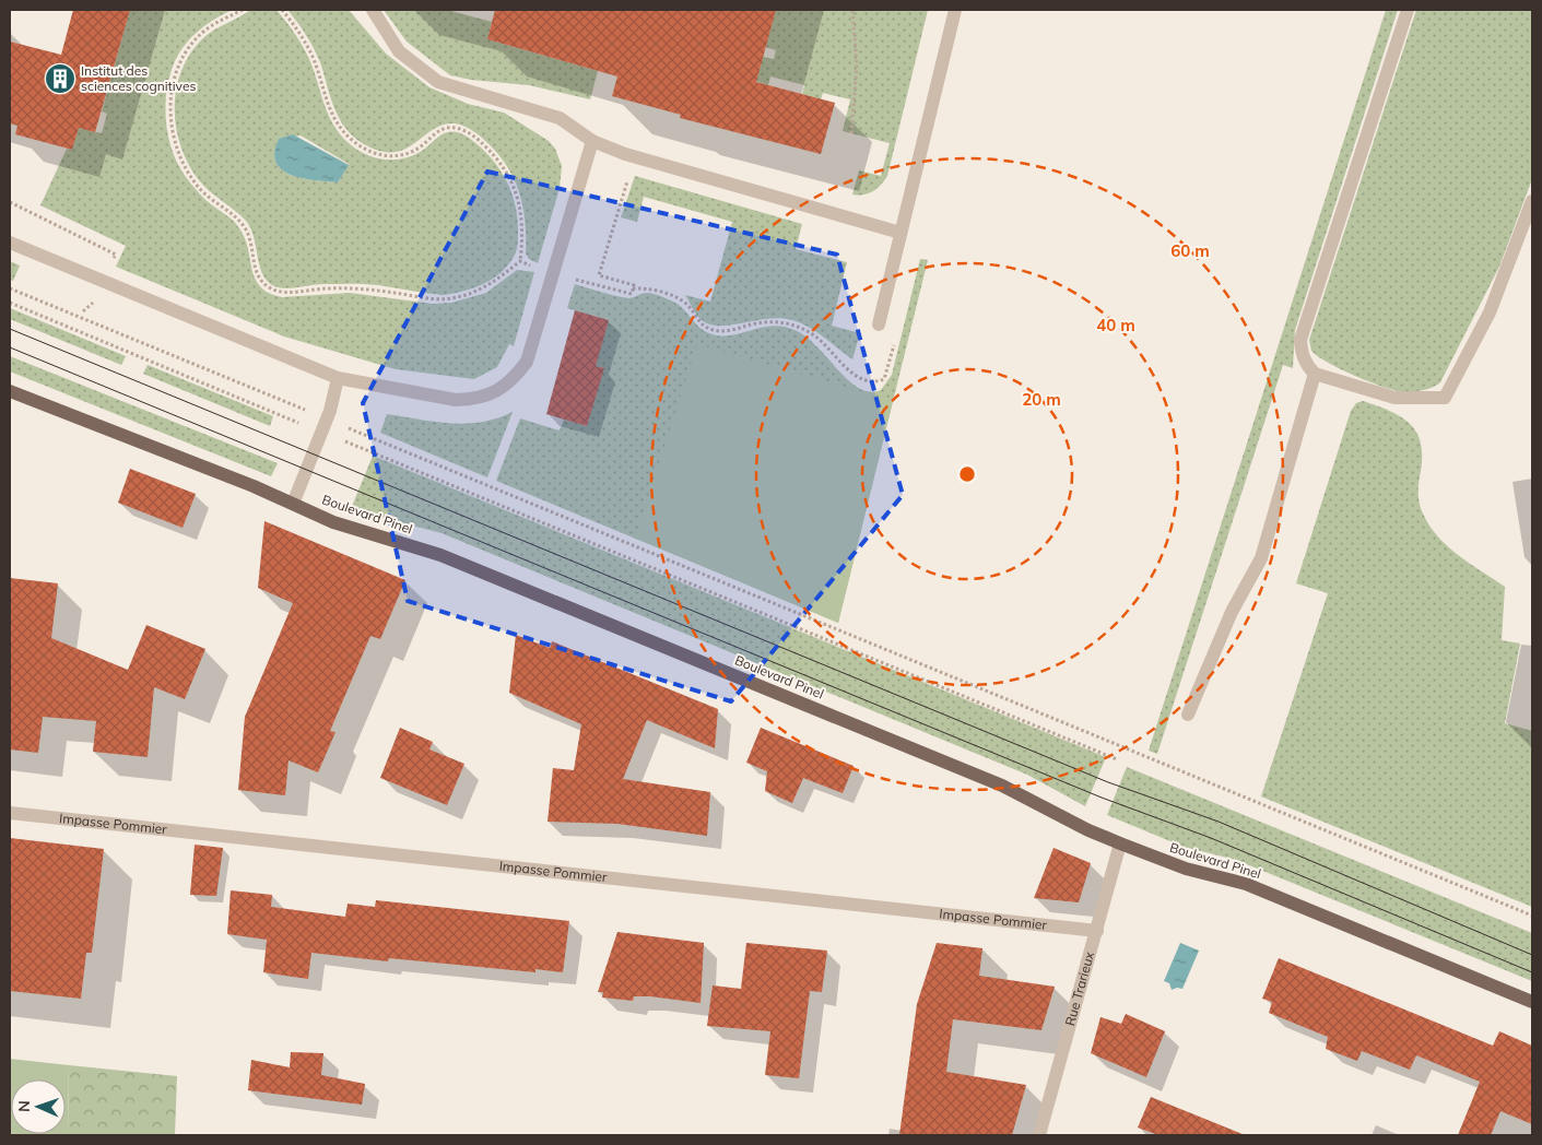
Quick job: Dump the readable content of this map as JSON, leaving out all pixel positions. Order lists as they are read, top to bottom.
{
  "streets": {
    "main road": ["Boulevard Pinel"],
    "street": ["Impasse Pommier", "Rue Trarieux"]
  },
  "crossings": [
    ["Boulevard Pinel", "Rue Trarieux"],
    ["Impasse Pommier", "Rue Trarieux"]
  ],
  "places": {
    "building": ["Institut des sciences cognitives"]
  },
  "north": "left",
  "rings": ["60 m", "40 m", "20 m"]
}
